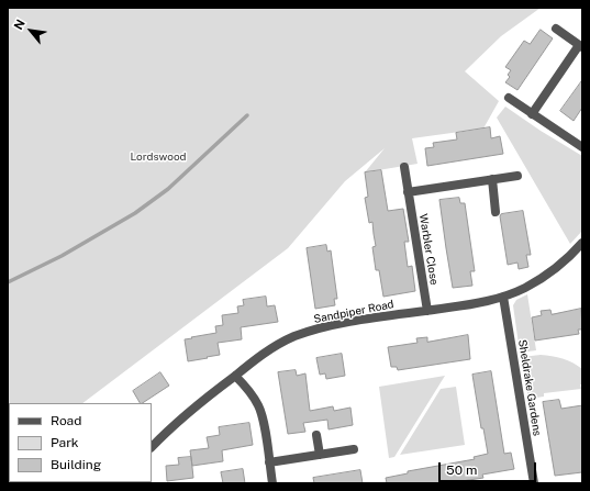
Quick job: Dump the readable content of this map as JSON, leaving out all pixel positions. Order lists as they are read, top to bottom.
{
  "streets": {
    "street": ["Warbler Close", "Sandpiper Road", "Sheldrake Gardens"]
  },
  "crossings": [
    ["Warbler Close", "Sandpiper Road"],
    ["Sandpiper Road", "Sheldrake Gardens"]
  ],
  "parks": ["Lordswood"],
  "legend": ["Road", "Park", "Building"],
  "scale_bar": "50 m",
  "north": "top left"
}
